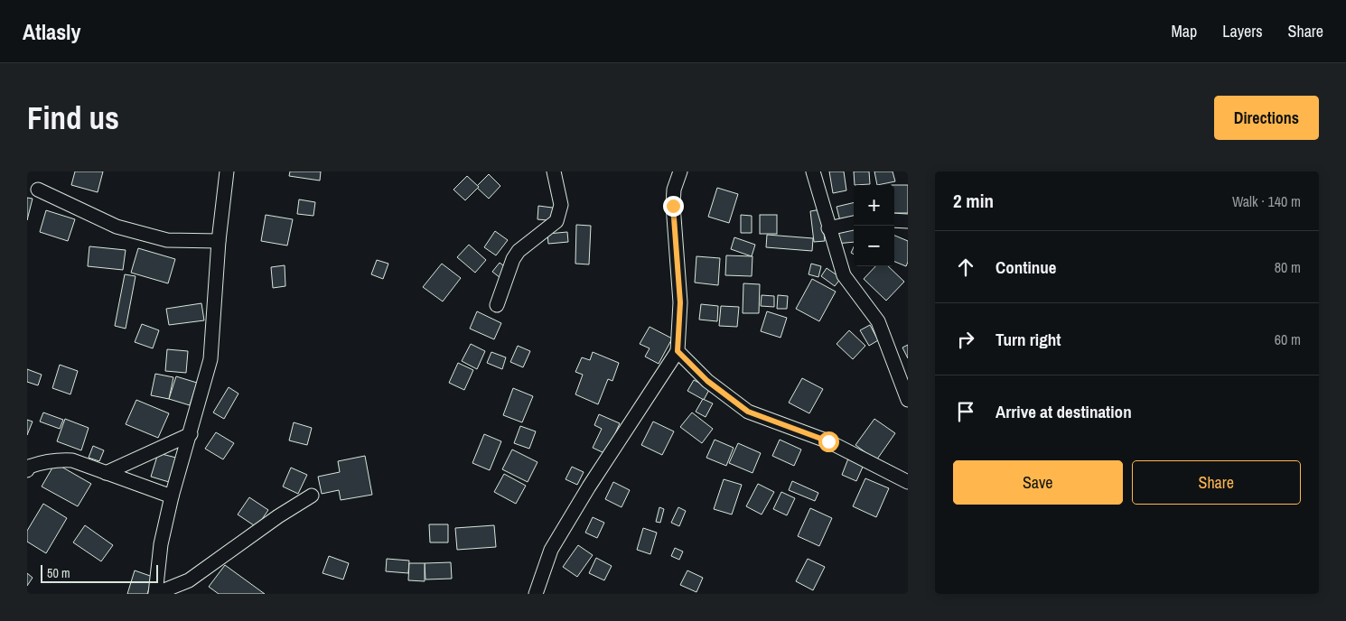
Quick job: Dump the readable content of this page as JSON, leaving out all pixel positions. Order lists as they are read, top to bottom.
{
  "scale_bar": "50 m",
  "page": {
    "header": "Atlasly",
    "nav": ["Map", "Layers", "Share"],
    "buttons": [
      "Directions",
      ["Save", "Share"]
    ],
    "title": "Find us",
    "heading": ["2 min", "Walk · 140 m"],
    "map_buttons": ["+", "−"],
    "list": [
      ["Continue", "80 m"],
      ["Turn right", "60 m"],
      "Arrive at destination"
    ],
    "scale": "50 m"
  }
}
